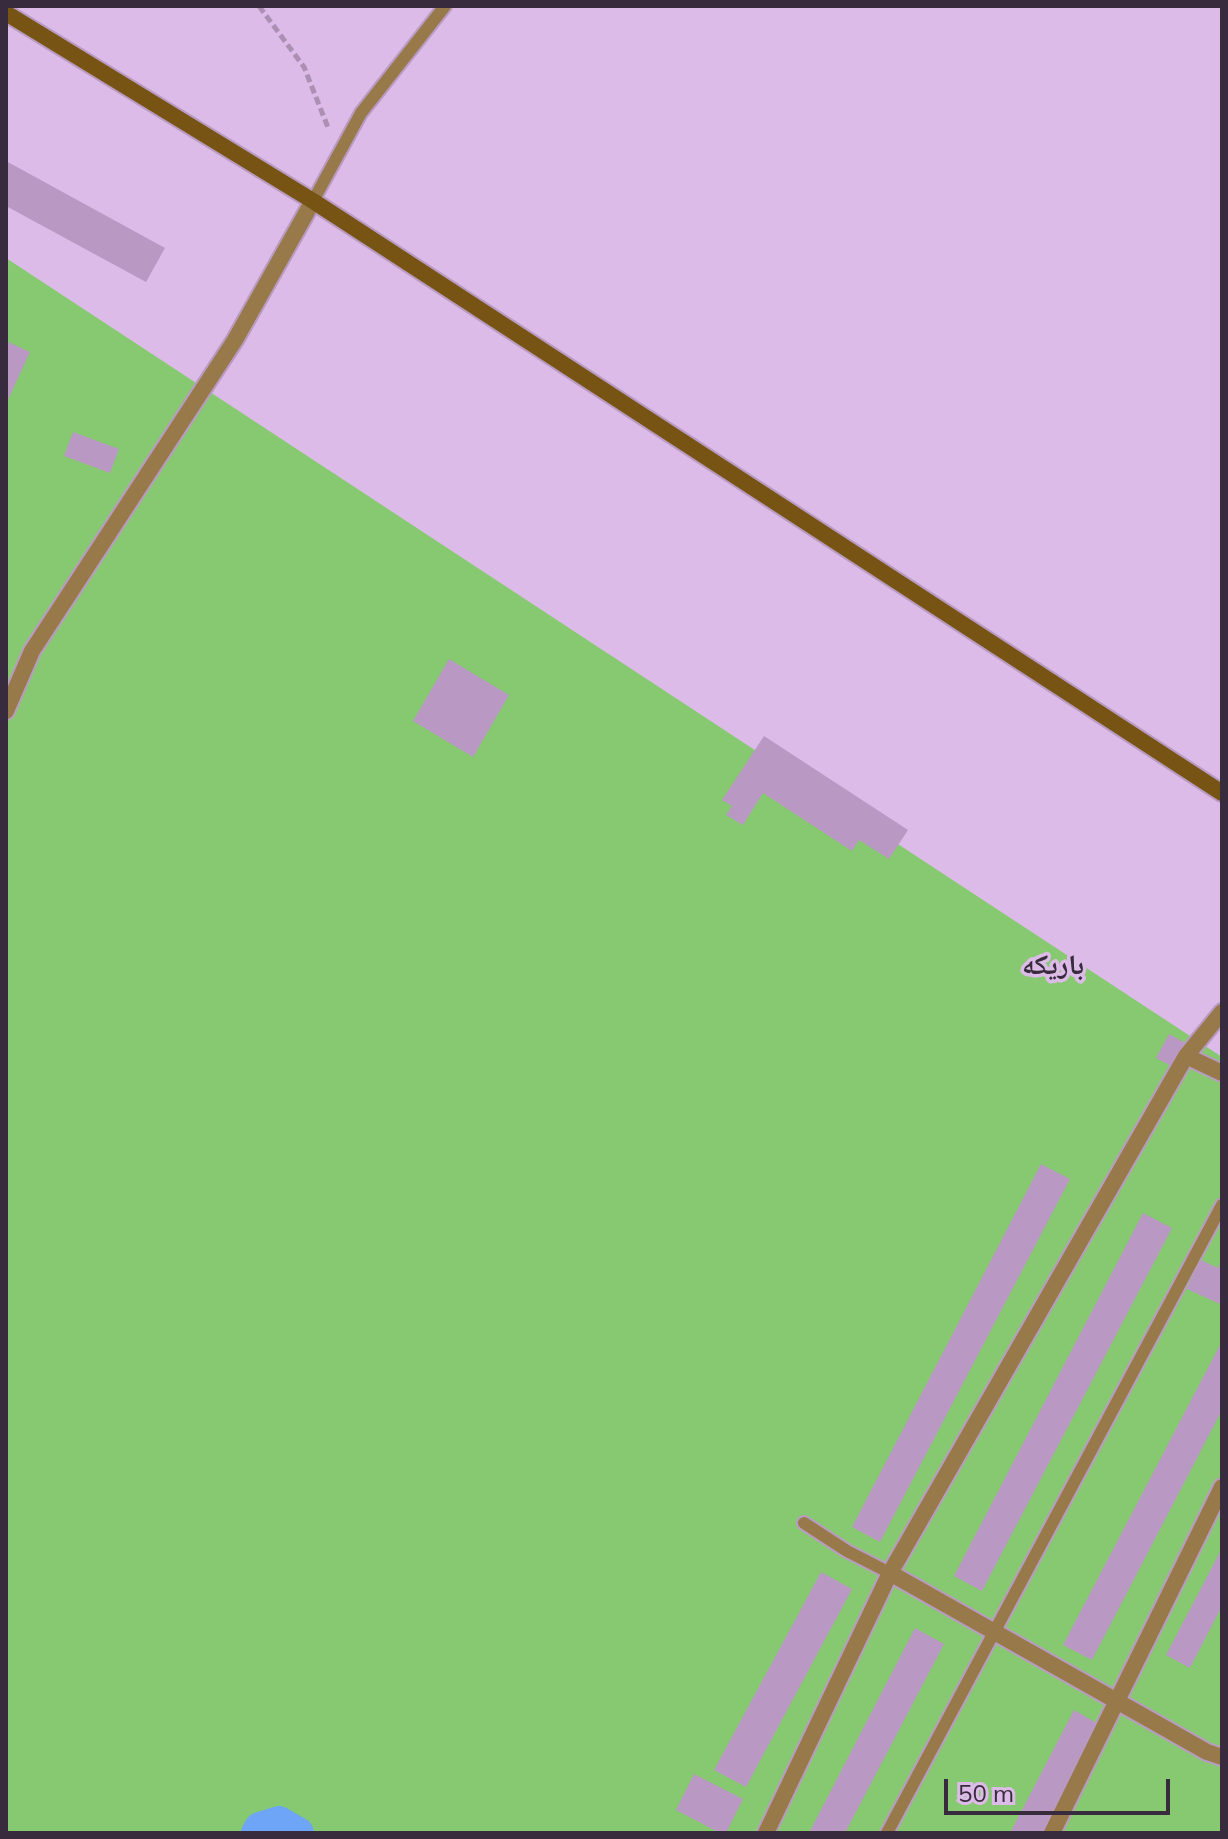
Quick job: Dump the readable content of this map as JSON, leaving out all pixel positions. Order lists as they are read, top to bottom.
{
  "districts": ["باریکە"],
  "scale_bar": "50 m"
}
